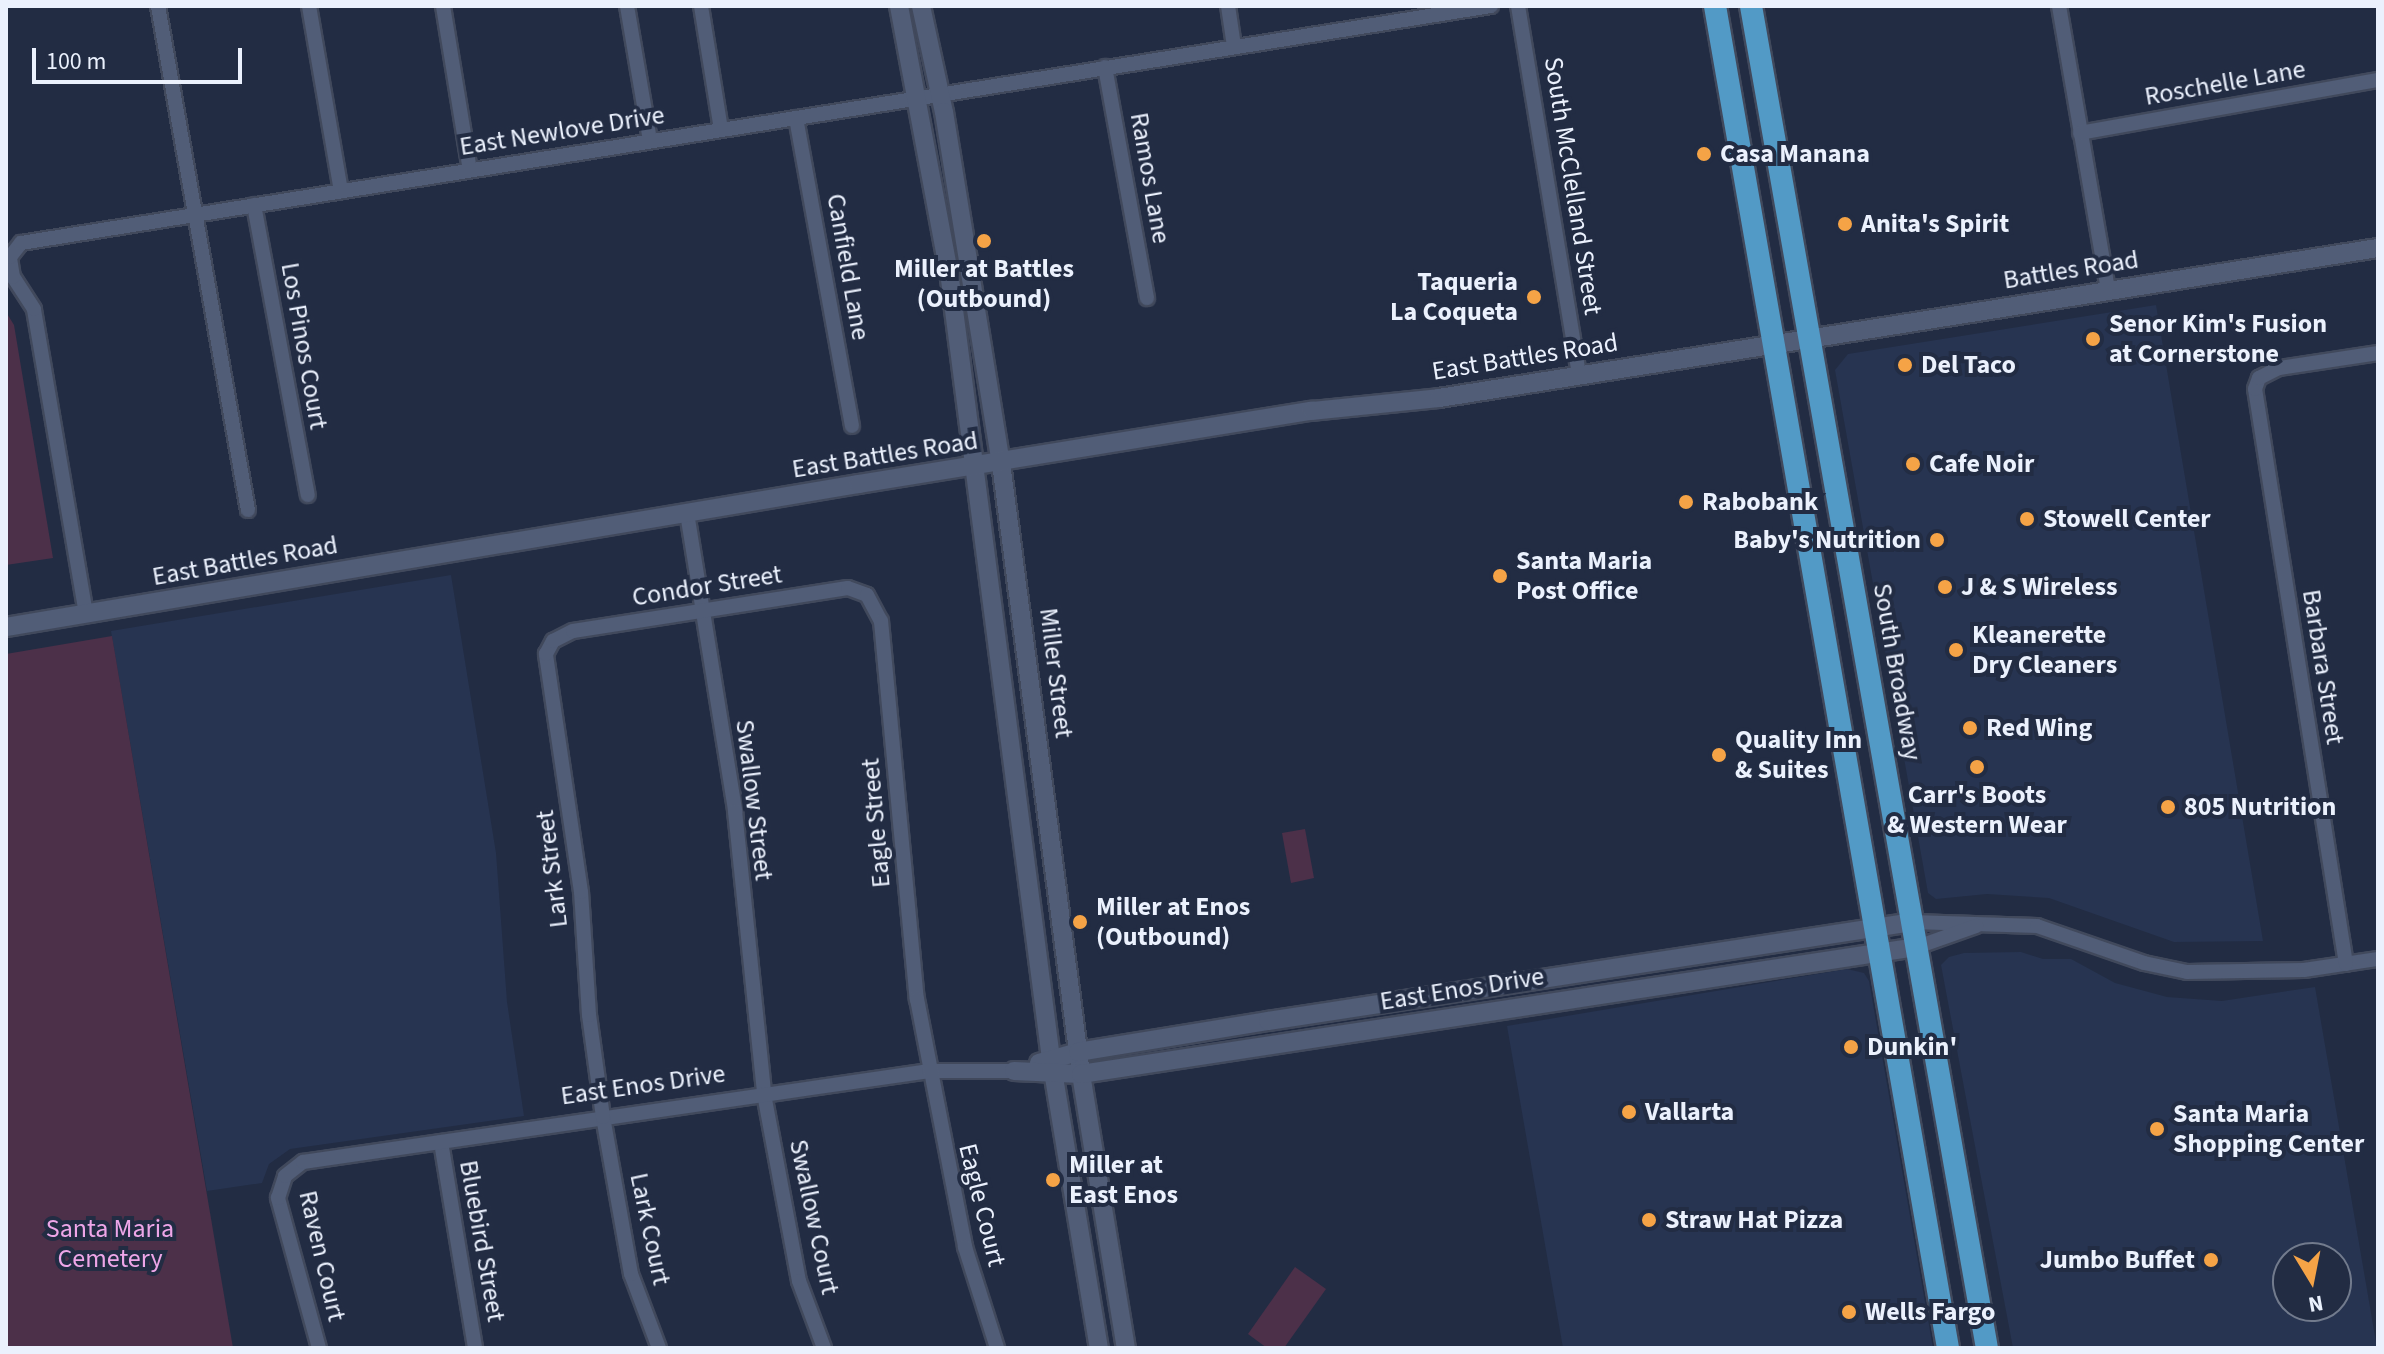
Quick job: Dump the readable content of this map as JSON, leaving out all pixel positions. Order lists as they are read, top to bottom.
{
  "streets": {
    "main road": ["South Broadway"],
    "street": [
      "Roschelle Lane",
      "East Newlove Drive",
      "Ramos Lane",
      "South McClelland Street",
      "Canfield Lane",
      "Battles Road",
      "Los Pinos Court",
      "East Battles Road",
      "Condor Street",
      "Barbara Street",
      "Miller Street",
      "Swallow Street",
      "Eagle Street",
      "Lark Street",
      "East Enos Drive",
      "Eagle Court",
      "Swallow Court",
      "Lark Court",
      "Bluebird Street",
      "Raven Court"
    ]
  },
  "crossings": [
    ["East Newlove Drive", "Ramos Lane"],
    ["East Newlove Drive", "Canfield Lane"],
    ["East Newlove Drive", "Los Pinos Court"],
    ["East Newlove Drive", "East Battles Road"],
    ["East Newlove Drive", "Miller Street"],
    ["South McClelland Street", "East Battles Road"],
    ["Battles Road", "East Battles Road"],
    ["Battles Road", "South Broadway"],
    ["East Battles Road", "Miller Street"],
    ["East Battles Road", "Swallow Street"],
    ["Condor Street", "Swallow Street"],
    ["Condor Street", "Eagle Street"],
    ["Condor Street", "Lark Street"],
    ["South Broadway", "East Enos Drive"],
    ["Miller Street", "East Enos Drive"],
    ["Swallow Street", "East Enos Drive"],
    ["Swallow Street", "Swallow Court"],
    ["Eagle Street", "East Enos Drive"],
    ["Eagle Street", "Eagle Court"],
    ["Lark Street", "East Enos Drive"],
    ["Lark Street", "Lark Court"],
    ["East Enos Drive", "Eagle Court"],
    ["East Enos Drive", "Swallow Court"],
    ["East Enos Drive", "Lark Court"],
    ["East Enos Drive", "Bluebird Street"],
    ["East Enos Drive", "Raven Court"]
  ],
  "parks": ["Santa Maria Cemetery"],
  "places": [
    "Casa Manana",
    "Anita's Spirit",
    "Miller at Battles (Outbound)",
    "Taqueria La Coqueta",
    "Senor Kim's Fusion at Cornerstone",
    "Del Taco",
    "Cafe Noir",
    "Rabobank",
    "Stowell Center",
    "Baby's Nutrition",
    "Santa Maria Post Office",
    "J & S Wireless",
    "Kleanerette Dry Cleaners",
    "Red Wing",
    "Quality Inn & Suites",
    "Carr's Boots & Western Wear",
    "805 Nutrition",
    "Miller at Enos (Outbound)",
    "Dunkin'",
    "Vallarta",
    "Santa Maria Shopping Center",
    "Miller at East Enos",
    "Straw Hat Pizza",
    "Jumbo Buffet",
    "Wells Fargo"
  ],
  "scale_bar": "100 m",
  "north": "bottom"
}
